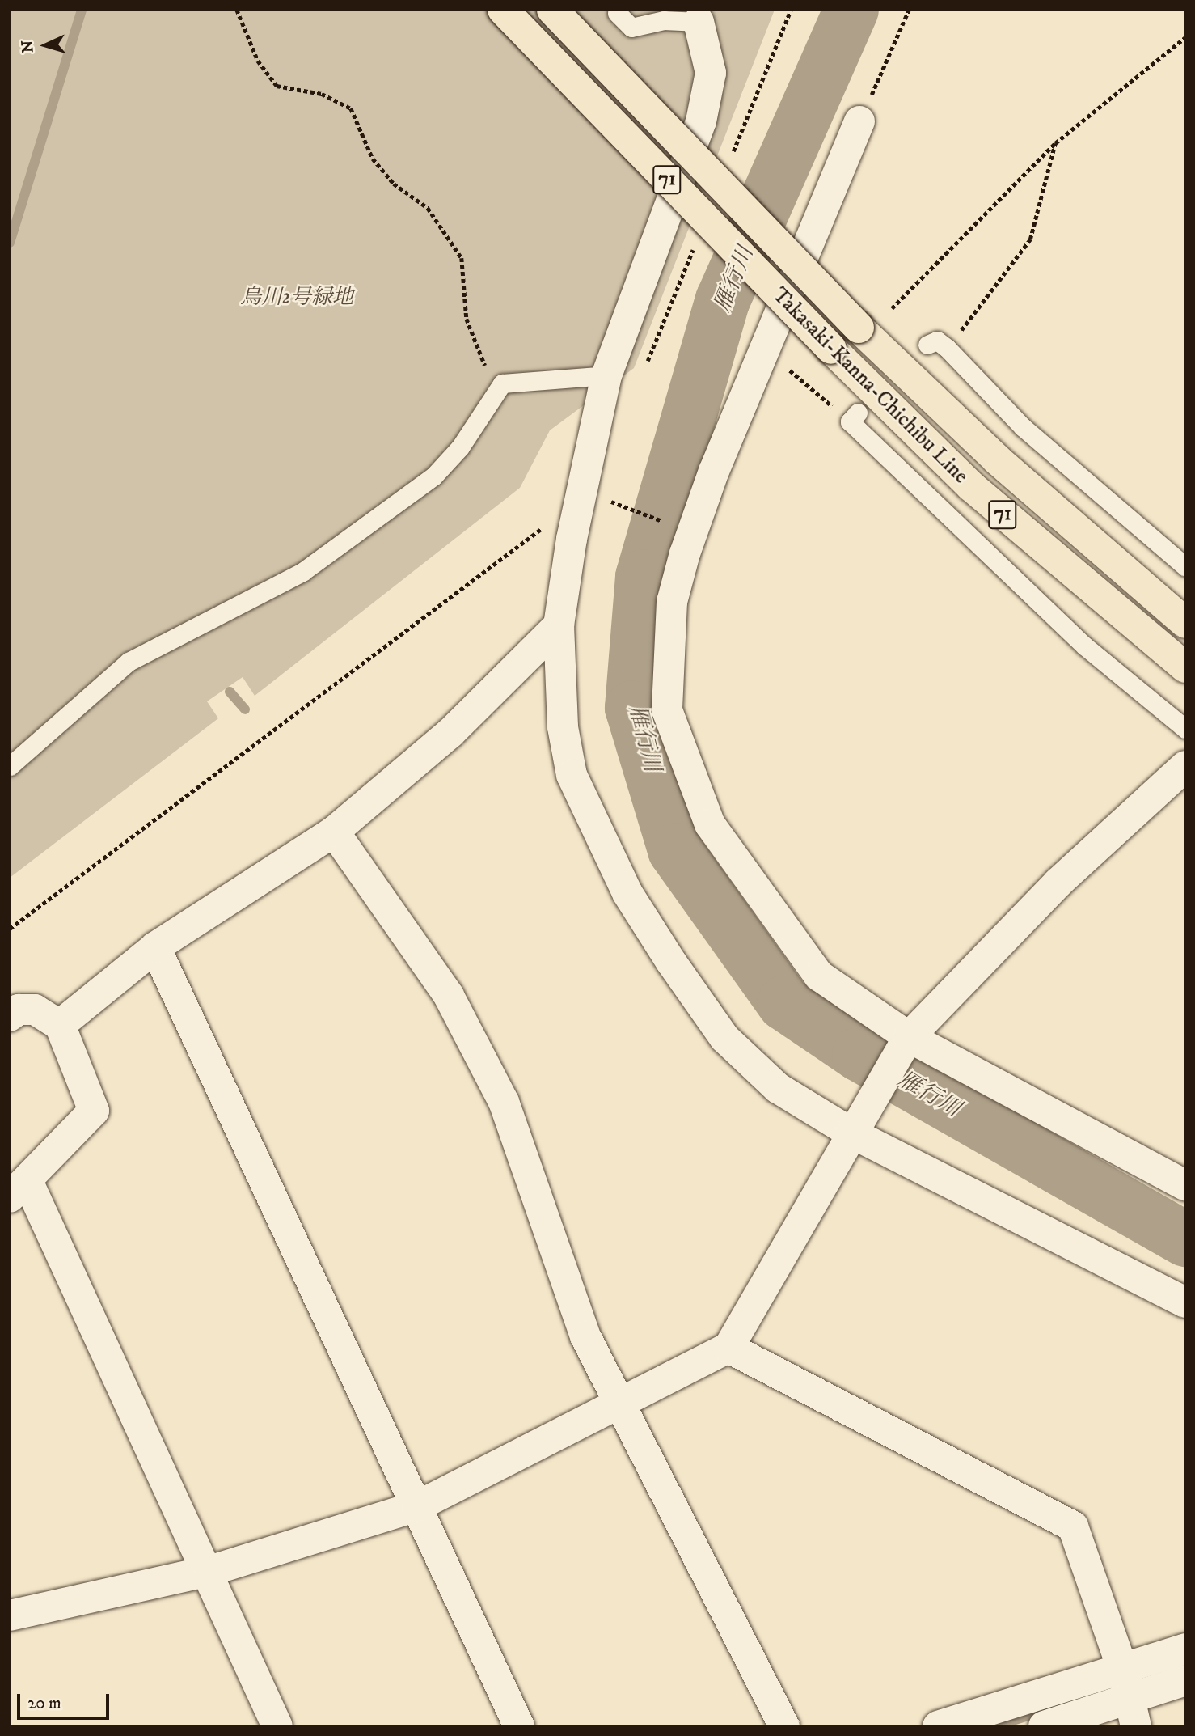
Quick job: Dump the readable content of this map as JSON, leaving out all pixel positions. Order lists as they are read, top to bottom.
{
  "streets": {
    "main road": ["71", "Takasaki-Kanna-Chichibu Line"]
  },
  "water": ["雁行川"],
  "parks": ["烏川2号緑地"],
  "scale_bar": "20 m",
  "north": "left"
}
